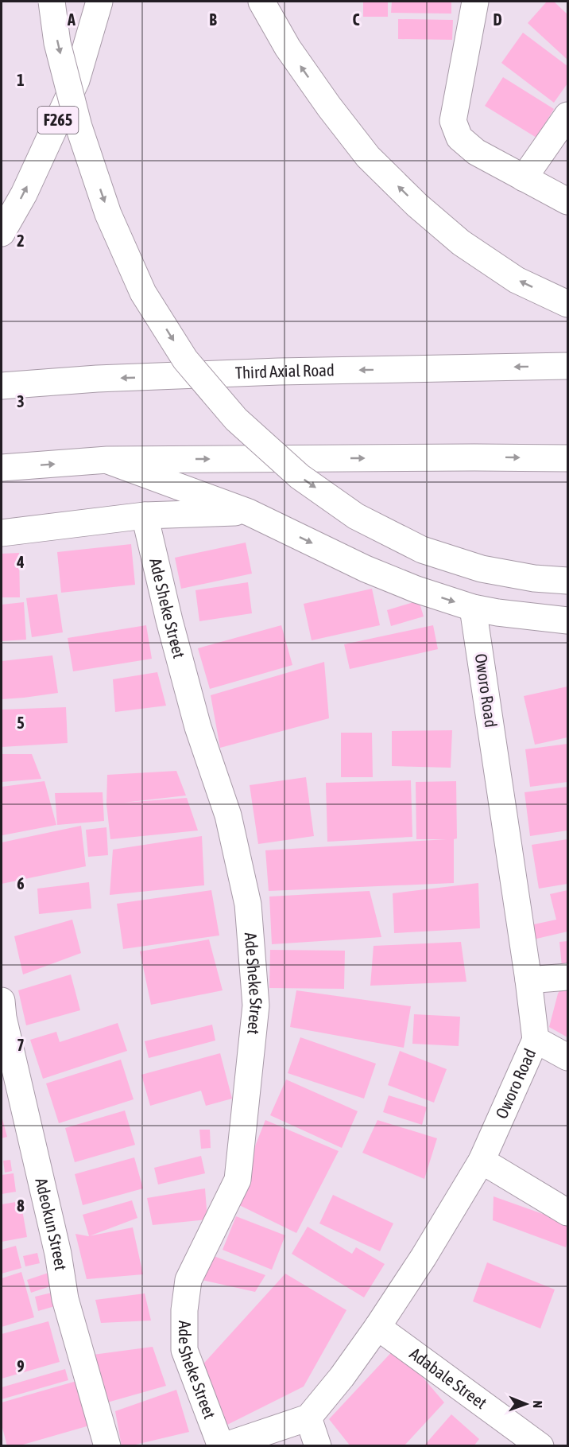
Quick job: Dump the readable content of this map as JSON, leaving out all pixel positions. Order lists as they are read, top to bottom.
{
  "streets": {
    "main road": [
      "F265",
      "Third Axial Road",
      "Ade Sheke Street",
      "Oworo Road",
      "Adeokun Street",
      "Adabale Street"
    ]
  },
  "crossings": [
    ["Oworo Road", "Adabale Street"]
  ],
  "north": "right",
  "grid": {
    "columns": [
      "A",
      "B",
      "C",
      "D"
    ],
    "rows": [
      "1",
      "2",
      "3",
      "4",
      "5",
      "6",
      "7",
      "8",
      "9"
    ]
  }
}
